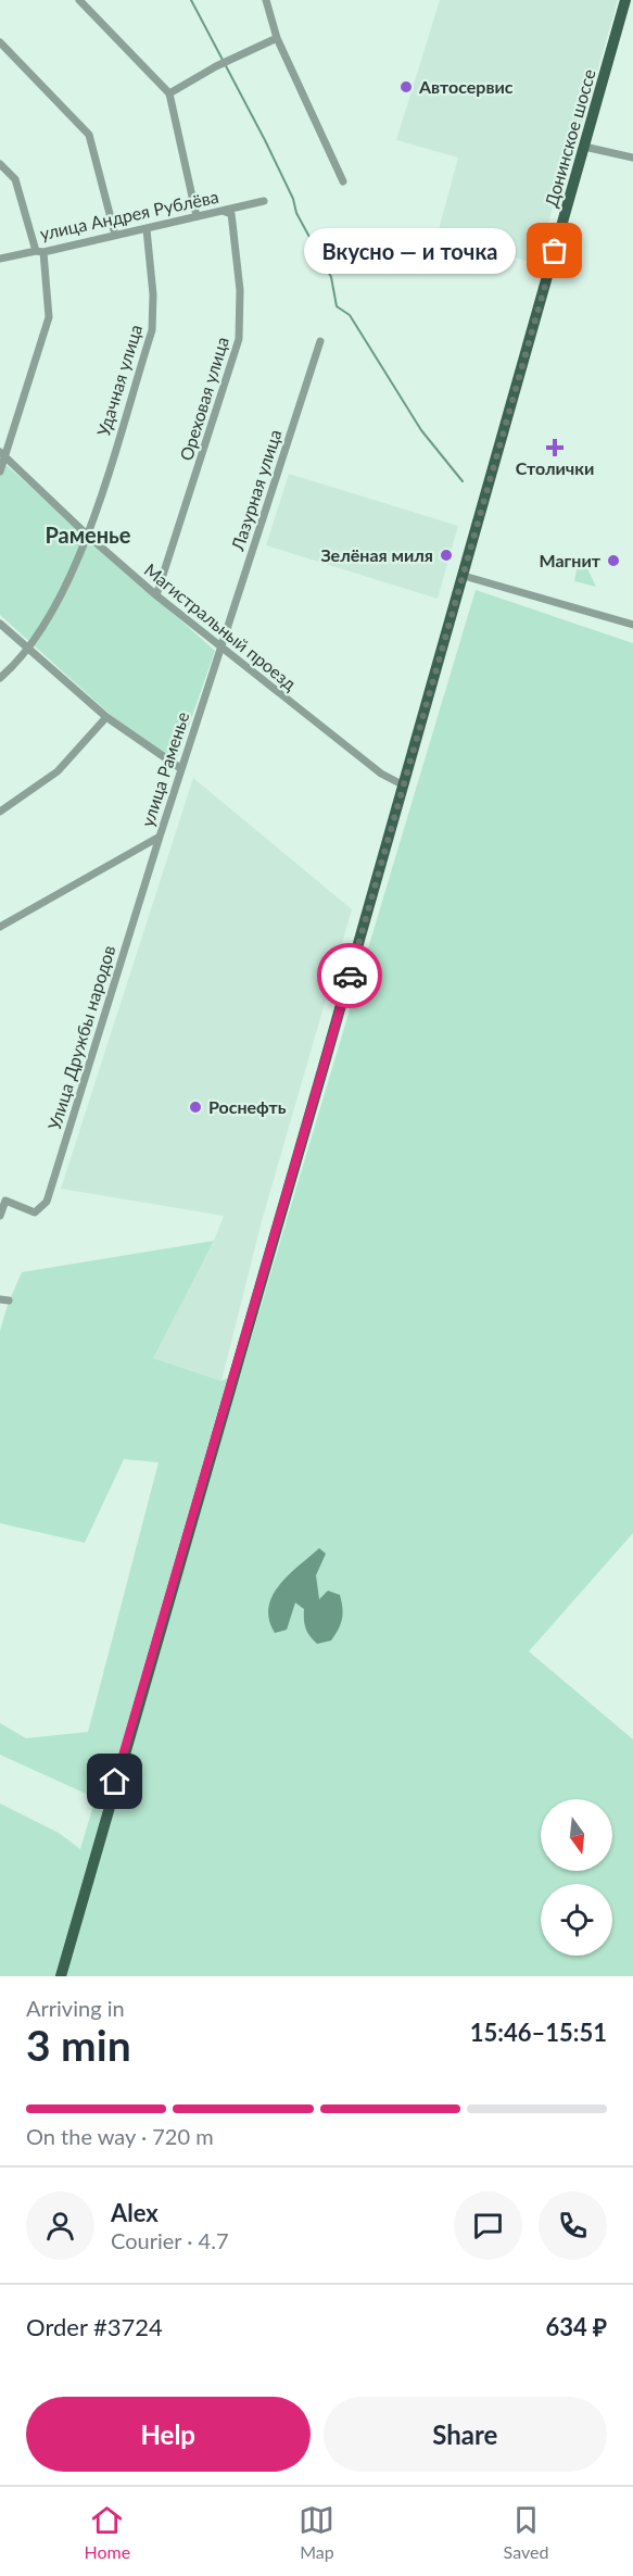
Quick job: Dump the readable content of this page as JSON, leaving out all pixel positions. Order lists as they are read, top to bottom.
{
  "streets": {
    "main road": ["Донинское шоссе"],
    "street": [
      "улица Андрея Рублёва",
      "Удачная улица",
      "Ореховая улица",
      "Лазурная улица",
      "Магистральный проезд",
      "улица Раменье",
      "Улица Дружбы народов"
    ]
  },
  "crossings": [
    ["Донинское шоссе", "Магистральный проезд"],
    ["улица Андрея Рублёва", "Удачная улица"],
    ["улица Андрея Рублёва", "Ореховая улица"],
    ["Удачная улица", "Магистральный проезд"],
    ["Ореховая улица", "Магистральный проезд"],
    ["Лазурная улица", "Магистральный проезд"],
    ["Лазурная улица", "улица Раменье"],
    ["Магистральный проезд", "улица Раменье"],
    ["улица Раменье", "Улица Дружбы народов"]
  ],
  "districts": ["Раменье"],
  "places": {
    "other": [
      "Автосервис",
      "Вкусно — и точка",
      "Зелёная миля",
      "Магнит",
      "Роснефть"
    ],
    "health": ["Столички"]
  },
  "north": "bottom",
  "page": {
    "bubble": "Вкусно — и точка",
    "heading": ["3 min", "Arriving in", "15:46–15:51"],
    "panel": [
      "Alex",
      "Courier · 4.7",
      "Order #3724",
      "634 ₽"
    ],
    "bar": "On the way · 720 m",
    "buttons": ["Help", "Share"],
    "tabs": ["Home", "Map", "Saved"]
  }
}
